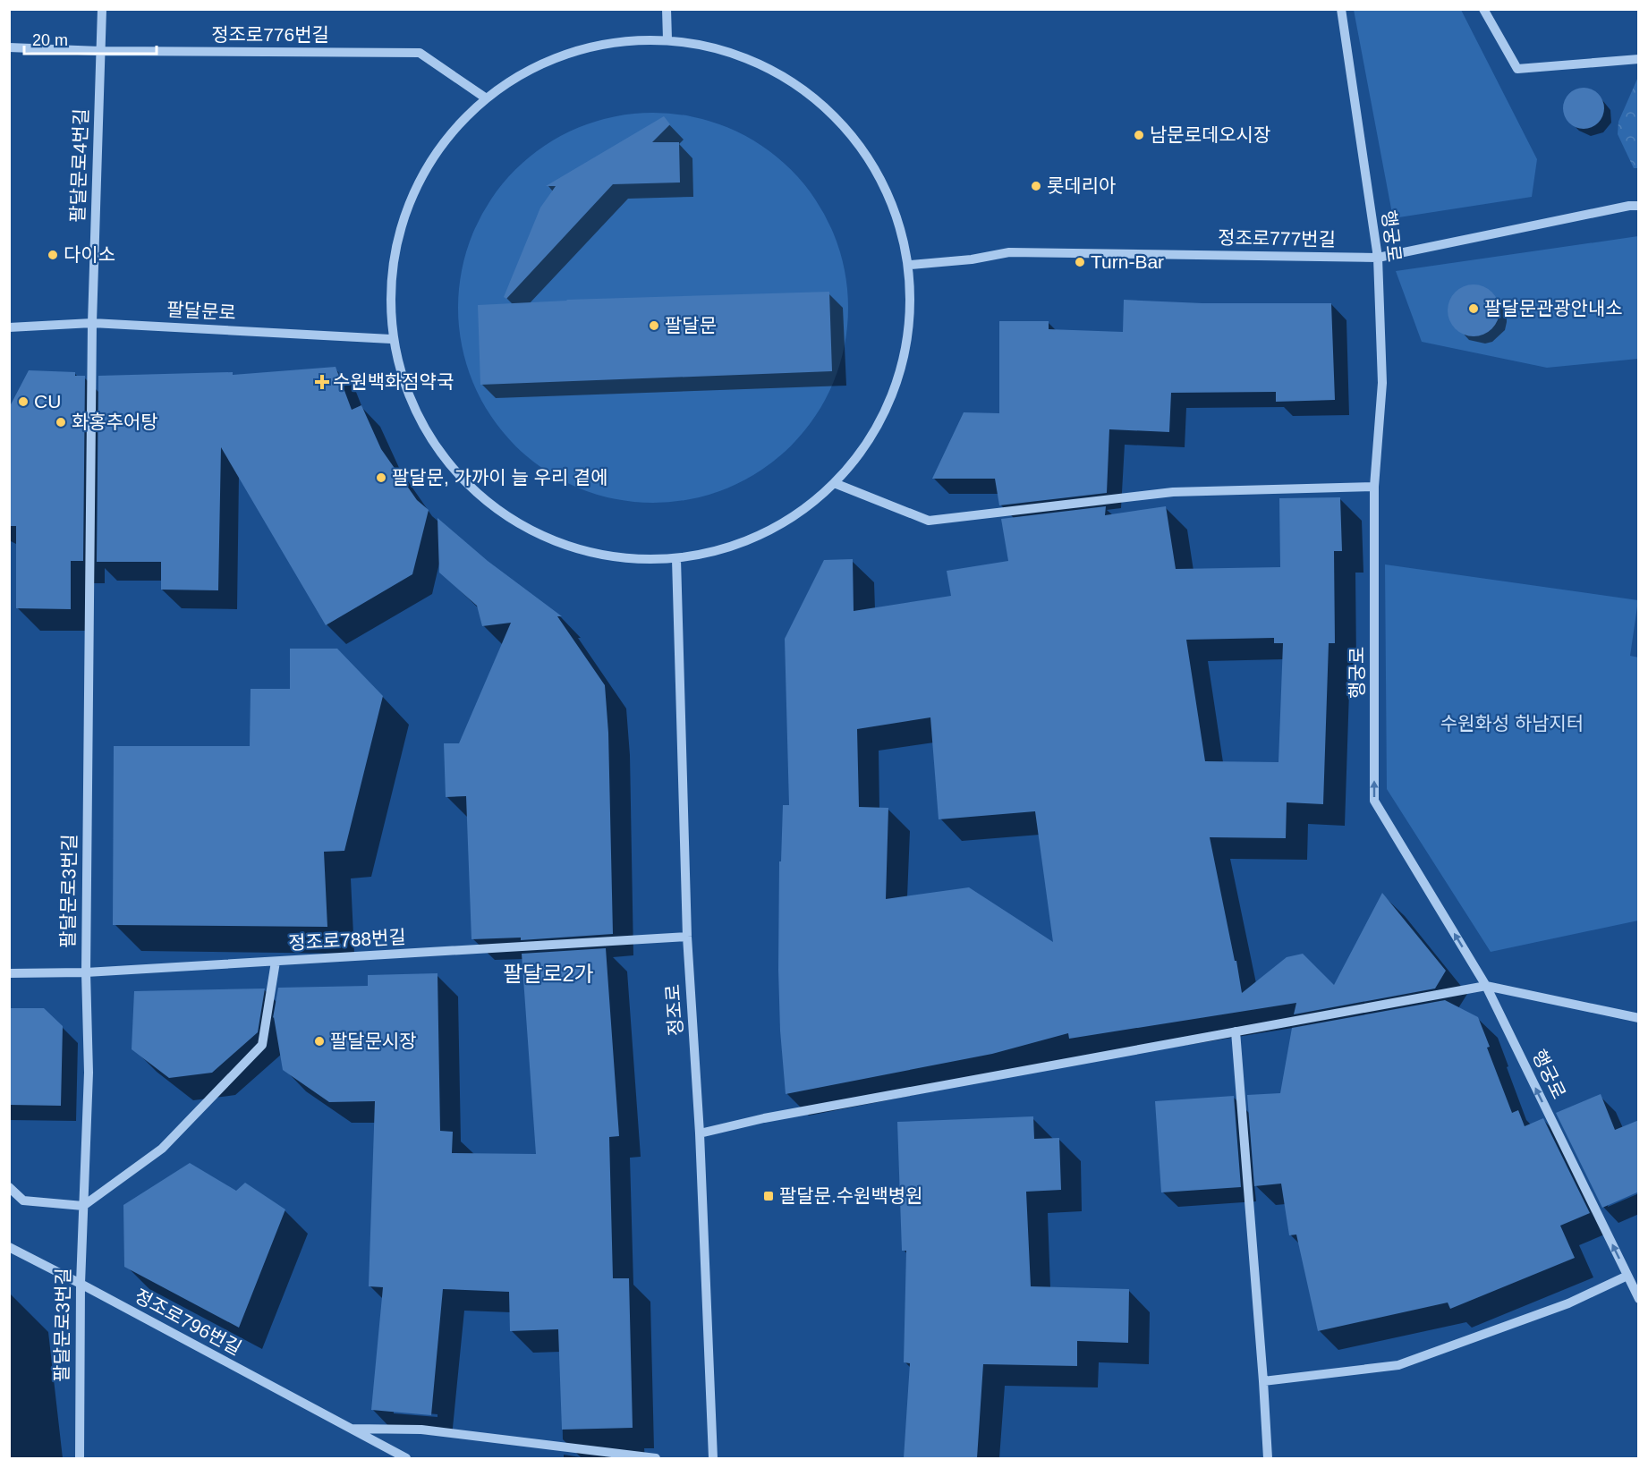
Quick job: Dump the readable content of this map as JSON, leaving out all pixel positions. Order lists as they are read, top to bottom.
{
  "streets": {
    "street": [
      "정조로776번길",
      "팔달문로4번길",
      "행궁로",
      "정조로777번길",
      "팔달문로",
      "팔달문로3번길",
      "정조로788번길",
      "정조로",
      "정조로796번길"
    ]
  },
  "crossings": [
    ["정조로776번길", "팔달문로4번길"],
    ["팔달문로4번길", "팔달문로"],
    ["팔달문로4번길", "팔달문로3번길"],
    ["행궁로", "정조로777번길"],
    ["팔달문로", "팔달문로3번길"],
    ["팔달문로3번길", "정조로788번길"],
    ["팔달문로3번길", "정조로796번길"],
    ["정조로788번길", "정조로"]
  ],
  "one_way": ["행궁로"],
  "districts": ["팔달로2가"],
  "parks": ["수원화성 하남지터"],
  "places": {
    "other": [
      "남문로데오시장",
      "롯데리아",
      "다이소",
      "Turn-Bar",
      "팔달문관광안내소",
      "팔달문",
      "CU",
      "화홍추어탕",
      "팔달문, 가까이 늘 우리 곁에",
      "팔달문시장"
    ],
    "health": ["수원백화점약국"],
    "transit": ["팔달문.수원백병원"]
  },
  "scale_bar": "20 m"
}
